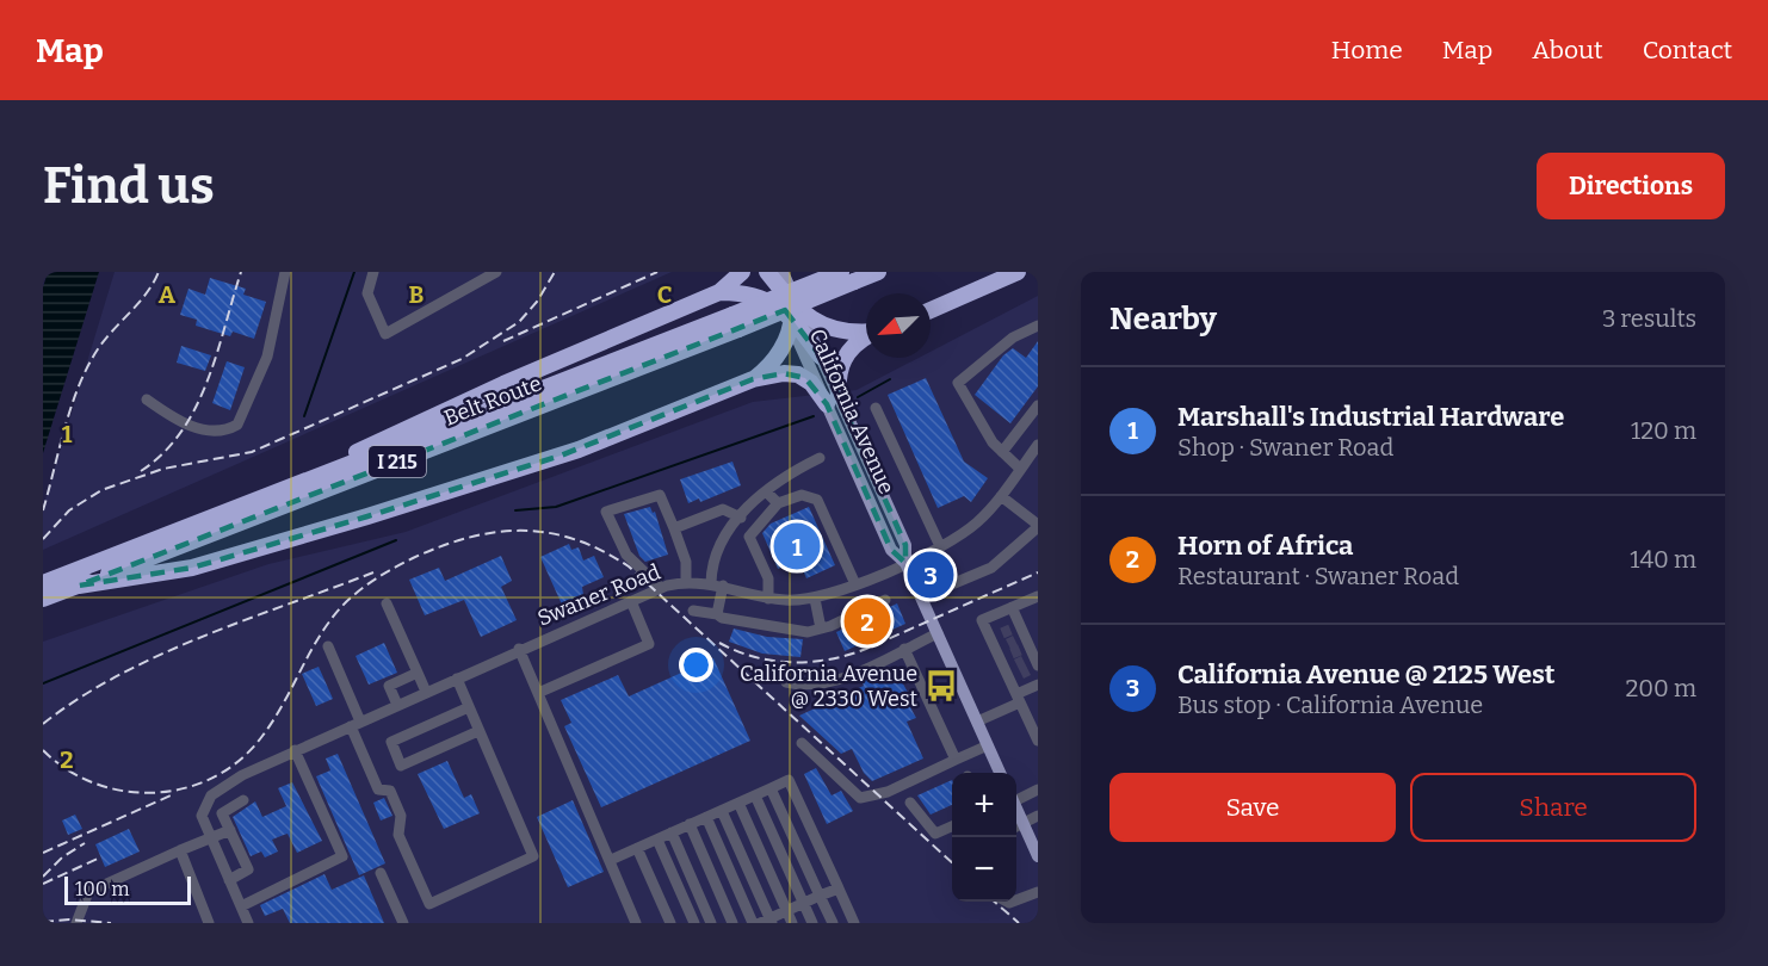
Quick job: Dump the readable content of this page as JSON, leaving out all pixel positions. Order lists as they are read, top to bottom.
{
  "streets": {
    "highway": ["Belt Route", "I 215"],
    "main road": ["California Avenue"],
    "street": ["Swaner Road"]
  },
  "crossings": [
    ["California Avenue", "Swaner Road"]
  ],
  "places": {
    "bus stop": ["California Avenue @ 2330 West"]
  },
  "scale_bar": "100 m",
  "north": "bottom left",
  "page": {
    "header": "Map",
    "nav": [
      "Home",
      "Map",
      "About",
      "Contact"
    ],
    "buttons": [
      "Directions",
      ["Save", "Share"]
    ],
    "title": "Find us",
    "heading": ["Nearby", "3 results"],
    "list": [
      {
        "mark": "1",
        "name": "Marshall's Industrial Hardware",
        "note": "Shop · Swaner Road",
        "value": "120 m"
      },
      {
        "mark": "2",
        "name": "Horn of Africa",
        "note": "Restaurant · Swaner Road",
        "value": "140 m"
      },
      {
        "mark": "3",
        "name": "California Avenue @ 2125 West",
        "note": "Bus stop · California Avenue",
        "value": "200 m"
      }
    ],
    "pins": ["1", "3", "2"],
    "map_buttons": ["+", "−"],
    "scale": "100 m"
  },
  "grid": {
    "columns": ["A", "B", "C"],
    "rows": ["1", "2"]
  }
}
